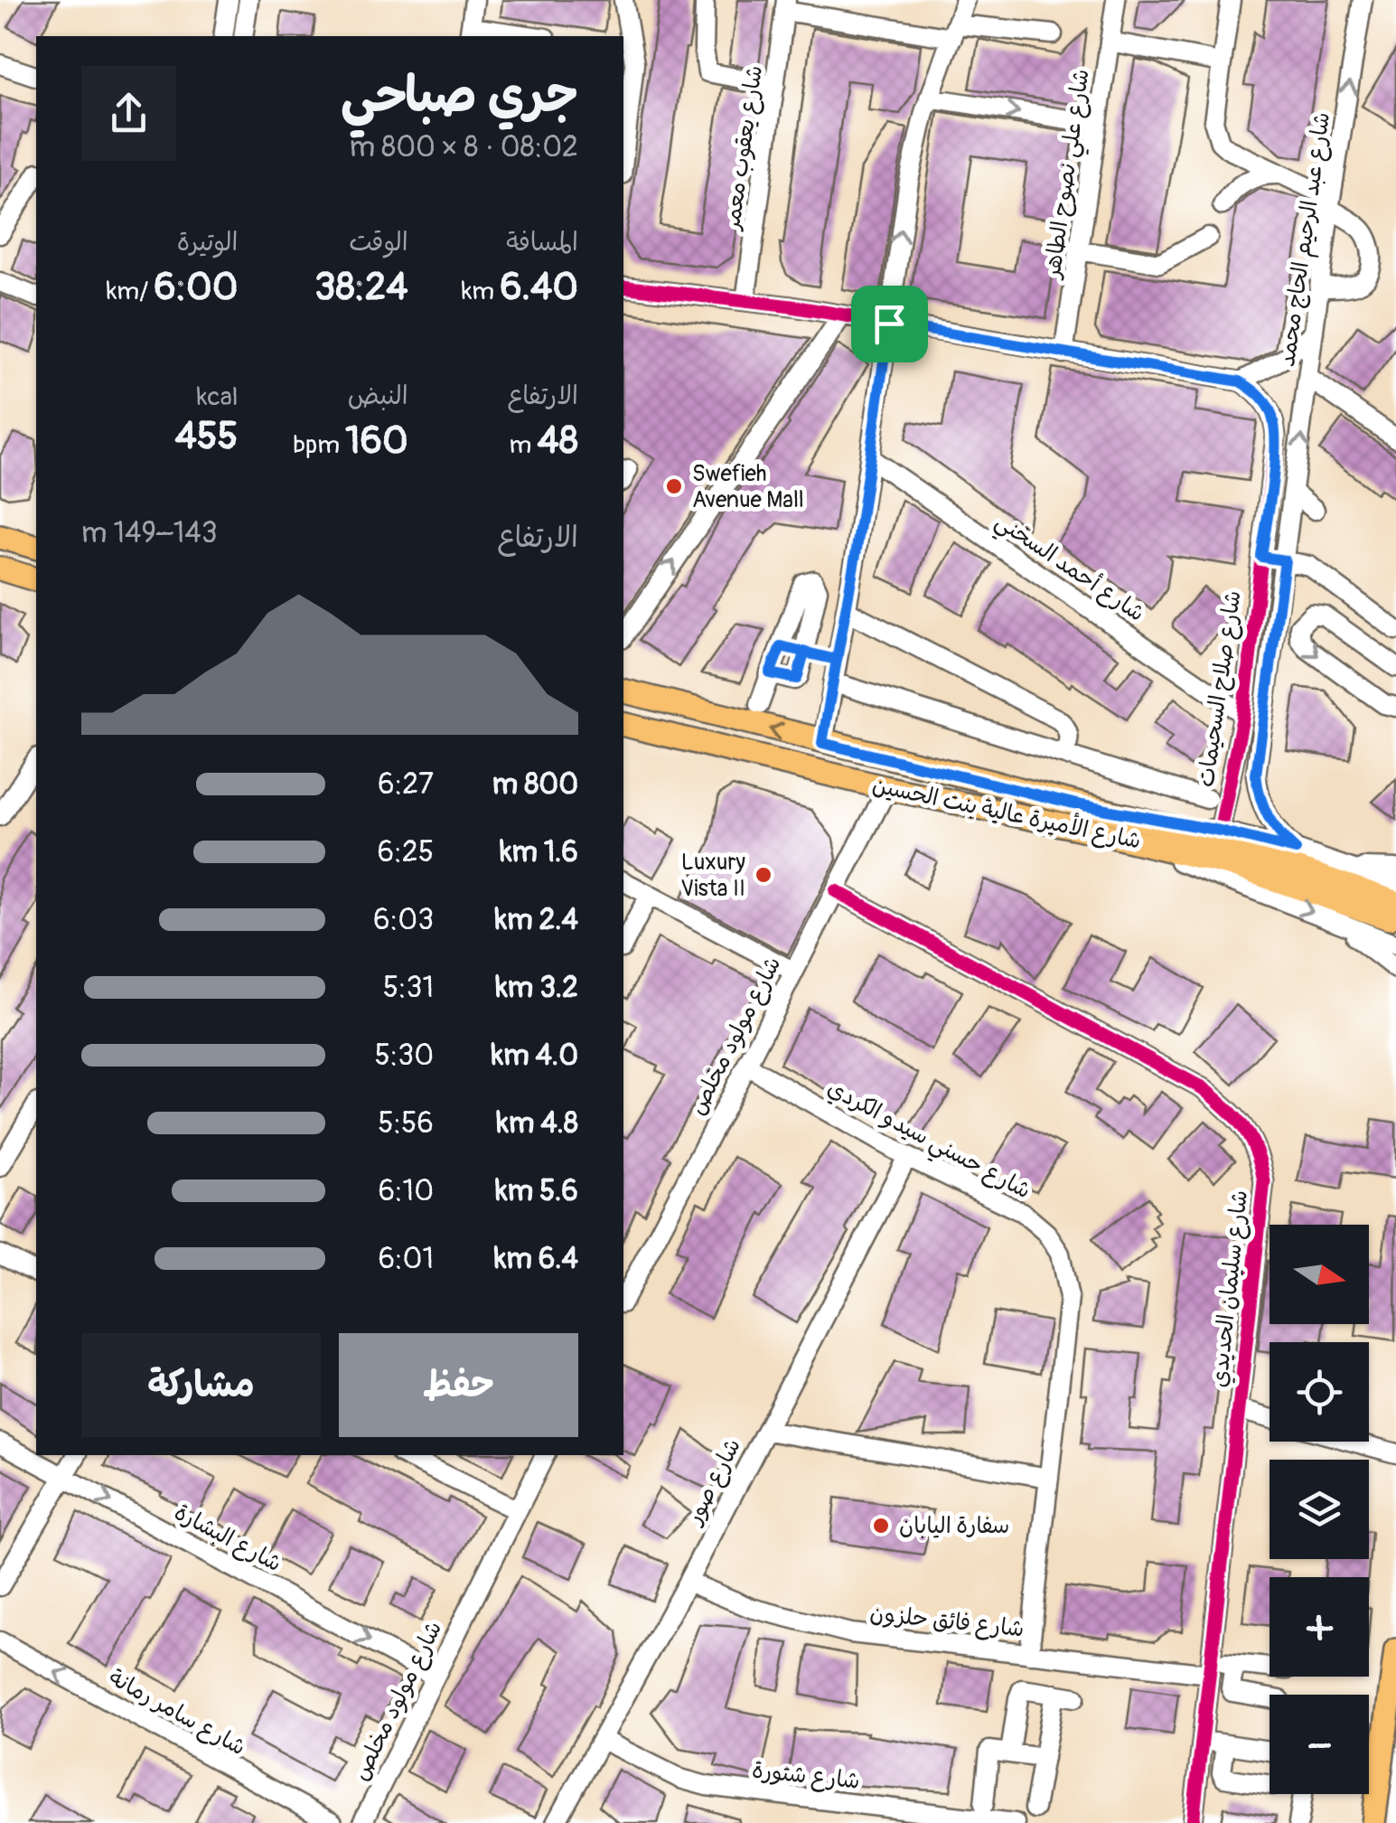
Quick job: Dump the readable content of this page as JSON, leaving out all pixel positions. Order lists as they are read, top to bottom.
{
  "streets": {
    "main road": ["شارع الأميرة عالية بنت الحسين"],
    "street": [
      "شارع يعقوب معمر",
      "شارع علي نصوح الطاهر",
      "شارع عبد الرحيم الحاج محمد",
      "شارع أحمد السخني",
      "شارع صلاح السحيمات",
      "شارع مولود مخلص",
      "شارع حسني سيدو الكردي",
      "شارع سليمان الحديدي",
      "شارع صور",
      "شارع البشارة",
      "شارع فائق حلزون",
      "شارع سامر رمانة",
      "شارع شتورة"
    ]
  },
  "crossings": [
    ["شارع أحمد السخني", "شارع صلاح السحيمات"],
    ["شارع الأميرة عالية بنت الحسين", "شارع مولود مخلص"],
    ["شارع مولود مخلص", "شارع حسني سيدو الكردي"],
    ["شارع مولود مخلص", "شارع سليمان الحديدي"],
    ["شارع مولود مخلص", "شارع البشارة"],
    ["شارع حسني سيدو الكردي", "شارع صور"],
    ["شارع حسني سيدو الكردي", "شارع فائق حلزون"],
    ["شارع سليمان الحديدي", "شارع فائق حلزون"],
    ["شارع صور", "شارع فائق حلزون"],
    ["شارع صور", "شارع شتورة"]
  ],
  "one_way": ["شارع عبد الرحيم الحاج محمد", "شارع البشارة", "شارع سامر رمانة"],
  "places": ["Swefieh Avenue Mall", "Luxury Vista II", "سفارة اليابان"],
  "north": "right",
  "page": {
    "heading": ["جري صباحي", "08:02 · 8 × 800 m"],
    "stats": [
      ["المسافة", "6.40 km"],
      ["الوقت", "38:24"],
      ["الوتيرة", "6:00 /km"],
      ["الارتفاع", "48 m"],
      ["النبض", "160 bpm"],
      ["kcal", "455"]
    ],
    "chart": ["الارتفاع", "143–149 m"],
    "list": [
      {
        "name": "800 m",
        "note": "6:27"
      },
      {
        "name": "1.6 km",
        "note": "6:25"
      },
      {
        "name": "2.4 km",
        "note": "6:03"
      },
      {
        "name": "3.2 km",
        "note": "5:31"
      },
      {
        "name": "4.0 km",
        "note": "5:30"
      },
      {
        "name": "4.8 km",
        "note": "5:56"
      },
      {
        "name": "5.6 km",
        "note": "6:10"
      },
      {
        "name": "6.4 km",
        "note": "6:01"
      }
    ],
    "map_buttons": ["+", "−"],
    "buttons": ["حفظ", "مشاركة"]
  }
}
